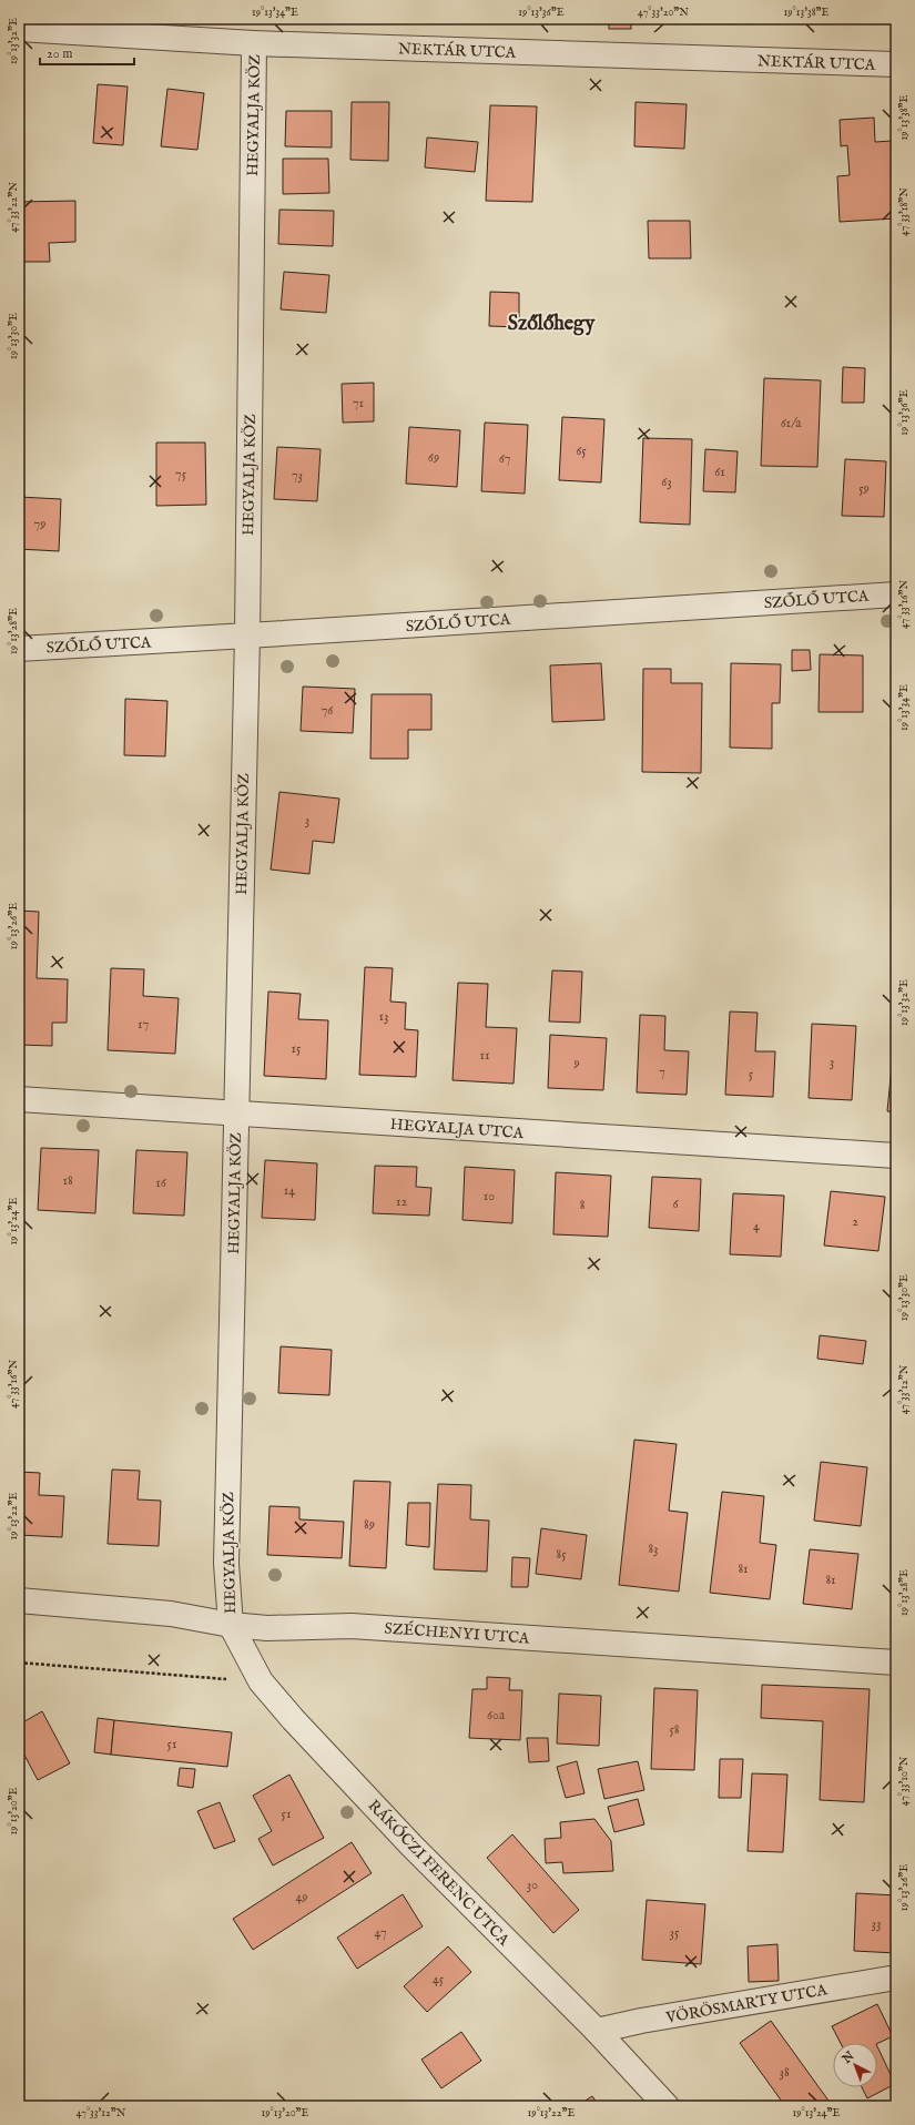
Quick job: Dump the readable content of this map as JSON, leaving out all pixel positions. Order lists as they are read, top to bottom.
{
  "streets": {
    "street": [
      "NEKTÁR UTCA",
      "HEGYALJA KÖZ",
      "SZŐLŐ UTCA",
      "HEGYALJA UTCA",
      "SZÉCHENYI UTCA",
      "RÁKÓCZI FERENC UTCA",
      "VÖRÖSMARTY UTCA"
    ]
  },
  "crossings": [
    ["NEKTÁR UTCA", "HEGYALJA KÖZ"],
    ["HEGYALJA KÖZ", "SZŐLŐ UTCA"],
    ["HEGYALJA KÖZ", "HEGYALJA UTCA"],
    ["HEGYALJA KÖZ", "SZÉCHENYI UTCA"],
    ["HEGYALJA KÖZ", "RÁKÓCZI FERENC UTCA"],
    ["SZÉCHENYI UTCA", "RÁKÓCZI FERENC UTCA"],
    ["RÁKÓCZI FERENC UTCA", "VÖRÖSMARTY UTCA"]
  ],
  "districts": ["Szőlőhegy"],
  "house_numbers": [
    "71",
    "61/a",
    "65",
    "69",
    "67",
    "61",
    "75",
    "73",
    "63",
    "59",
    "79",
    "76",
    "3",
    "13",
    "17",
    "15",
    "11",
    "3",
    "9",
    "7",
    "5",
    "18",
    "16",
    "14",
    "10",
    "12",
    "6",
    "8",
    "2",
    "4",
    "89",
    "83",
    "85",
    "81",
    "81",
    "60a",
    "58",
    "51",
    "51",
    "30",
    "49",
    "33",
    "47",
    "35",
    "45",
    "38"
  ],
  "scale_bar": "20 m",
  "north": "top left",
  "coordinates": [
    "19°13'34\"E",
    "19°13'36\"E",
    "47°33'20\"N",
    "19°13'38\"E",
    "19°13'32\"E",
    "47°33'22\"N",
    "47°33'18\"N",
    "19°13'30\"E",
    "47°33'16\"N",
    "19°13'28\"E",
    "19°13'26\"E",
    "19°13'24\"E",
    "47°33'12\"N",
    "19°13'22\"E",
    "47°33'10\"N",
    "19°13'20\"E"
  ]
}
